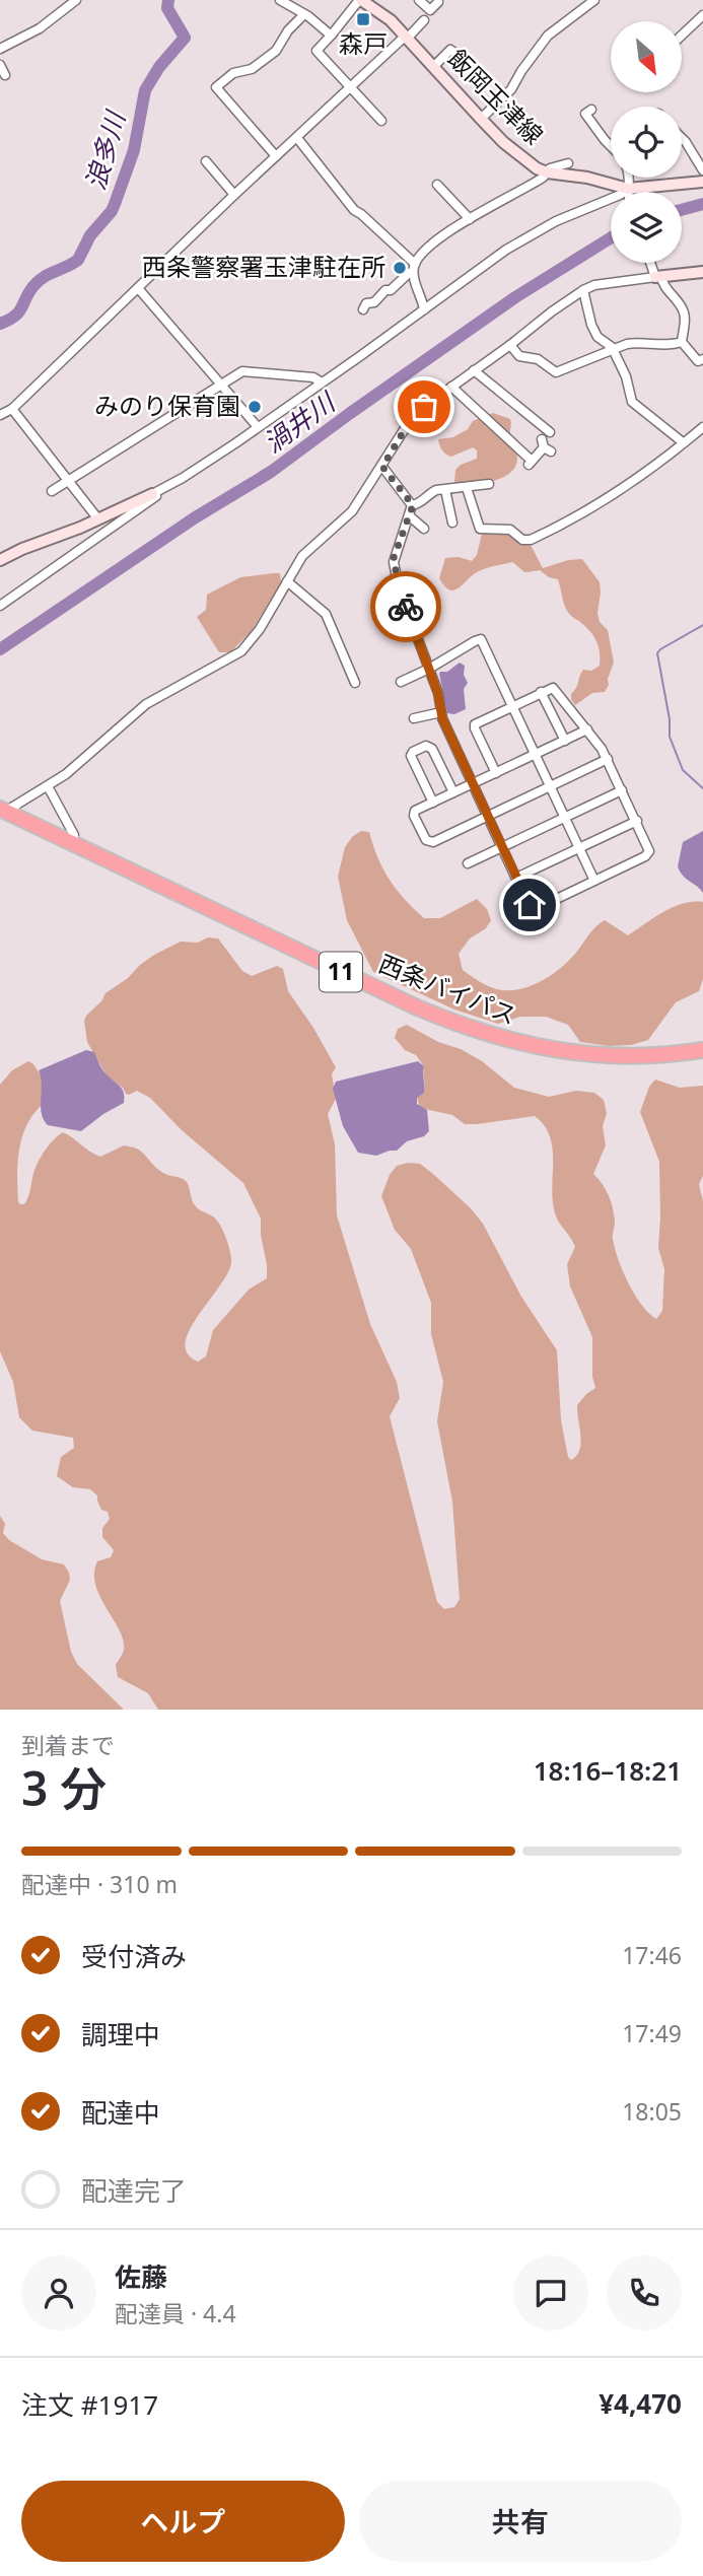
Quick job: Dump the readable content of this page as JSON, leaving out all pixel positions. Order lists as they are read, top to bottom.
{
  "streets": {
    "highway": ["11", "西条バイパス"],
    "main road": ["飯岡玉津線"]
  },
  "water": ["浪多川", "渦井川"],
  "places": {
    "transit": ["森戸"],
    "other": ["西条警察署玉津駐在所", "みのり保育園"]
  },
  "north": "bottom right",
  "page": {
    "heading": ["3 分", "到着まで", "18:16–18:21"],
    "panel": [
      "佐藤",
      "配達員 · 4.4",
      "注文 #1917",
      "¥4,470"
    ],
    "bar": "配達中 · 310 m",
    "list": [
      ["受付済み", "17:46"],
      ["調理中", "17:49"],
      ["配達中", "18:05"],
      "配達完了"
    ],
    "buttons": ["ヘルプ", "共有"]
  }
}
